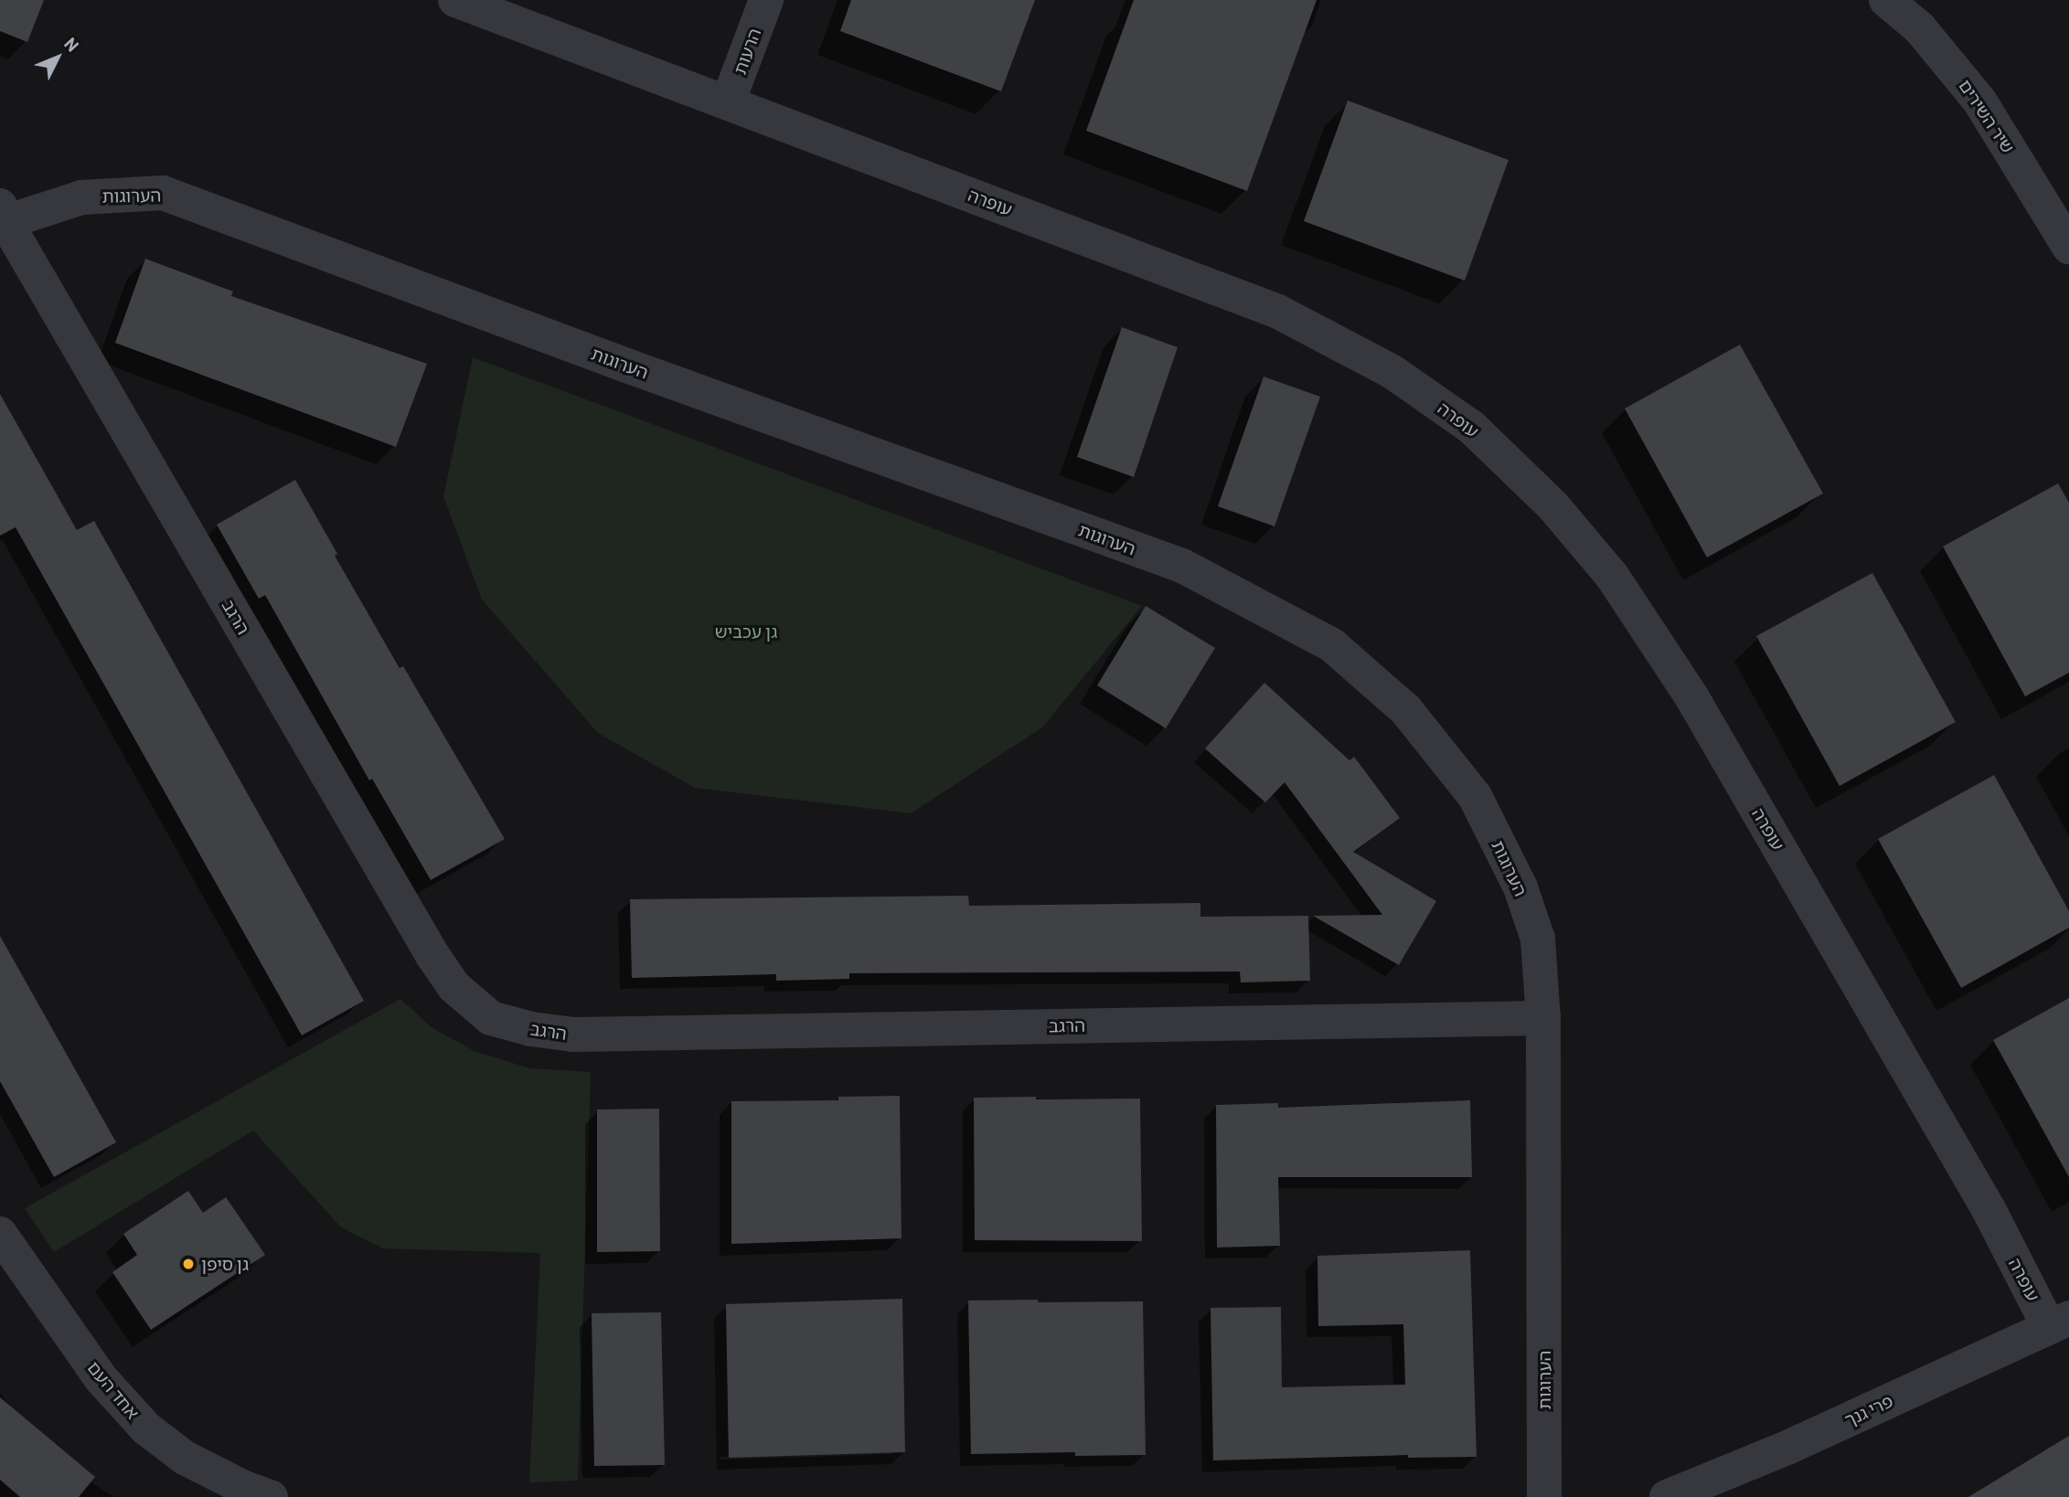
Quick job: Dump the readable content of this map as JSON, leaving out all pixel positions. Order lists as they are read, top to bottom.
{
  "streets": {
    "street": [
      "הרעות",
      "שיר השירים",
      "הערוגות",
      "עופרה",
      "הרגב",
      "אחד העם",
      "פרי גנך"
    ]
  },
  "crossings": [
    ["הרעות", "עופרה"],
    ["הערוגות", "הרגב"],
    ["עופרה", "פרי גנך"]
  ],
  "parks": ["גן עכביש"],
  "places": ["גן סיפן"],
  "north": "top right"
}
